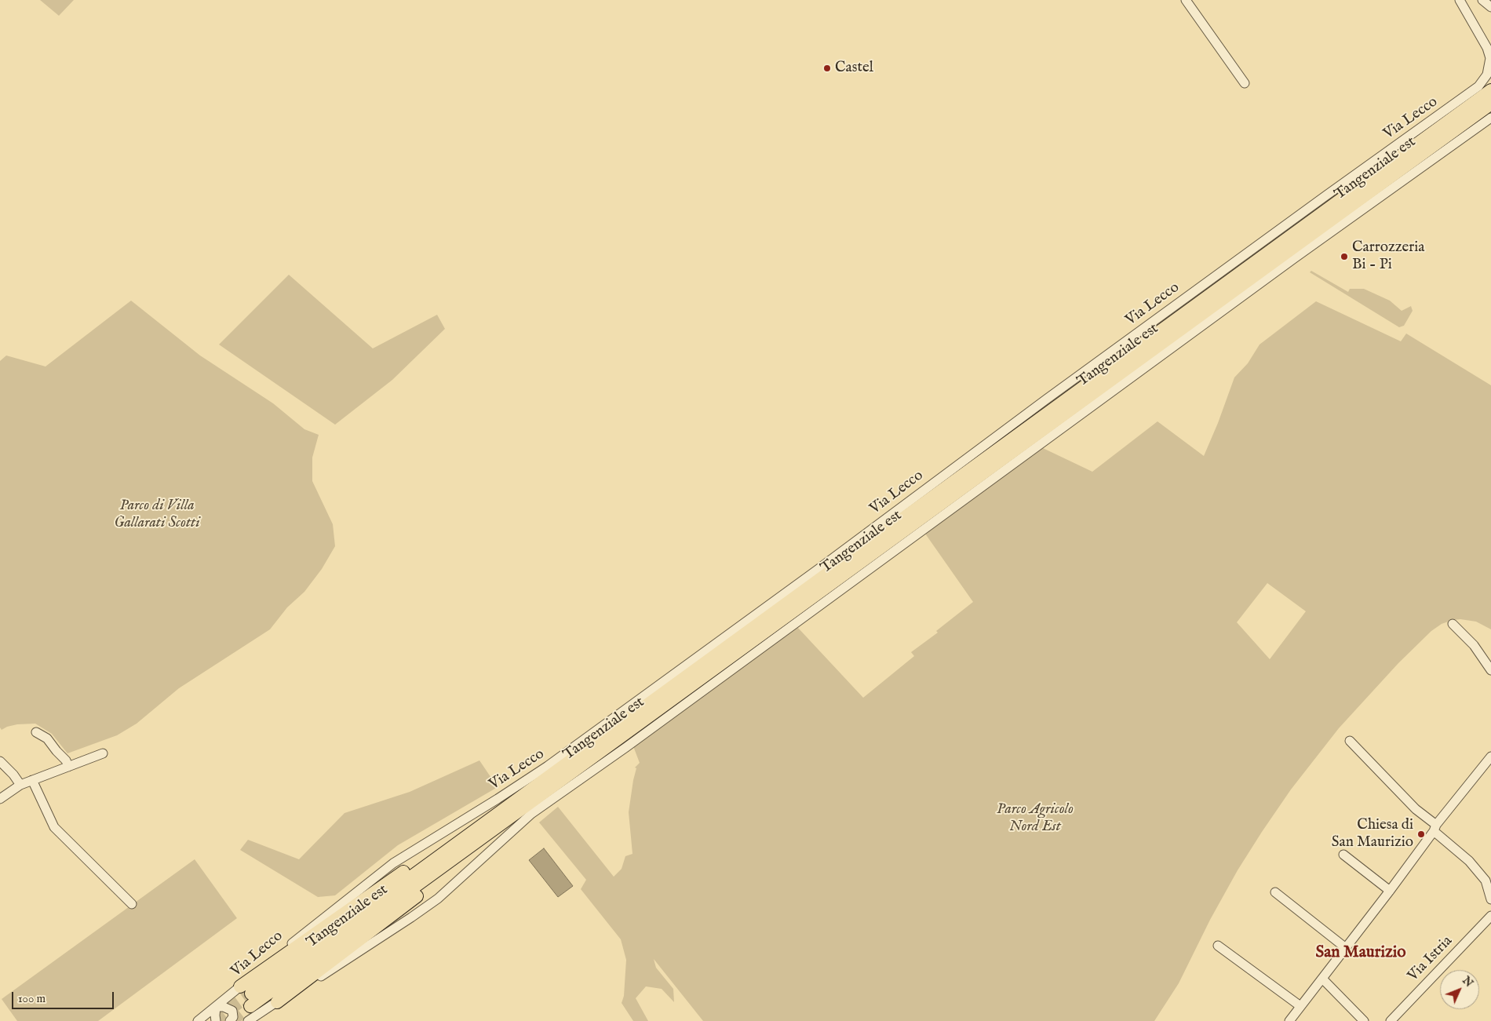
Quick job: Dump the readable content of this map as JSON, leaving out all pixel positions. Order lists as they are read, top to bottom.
{
  "streets": {
    "highway": ["Tangenziale est"],
    "street": ["Via Lecco", "Via Istria"]
  },
  "districts": ["San Maurizio"],
  "parks": ["Parco di Villa Gallarati Scotti", "Parco Agricolo Nord Est"],
  "places": ["Castel", "Carrozzeria Bi - Pi", "Chiesa di San Maurizio"],
  "scale_bar": "100 m",
  "north": "top right"
}
